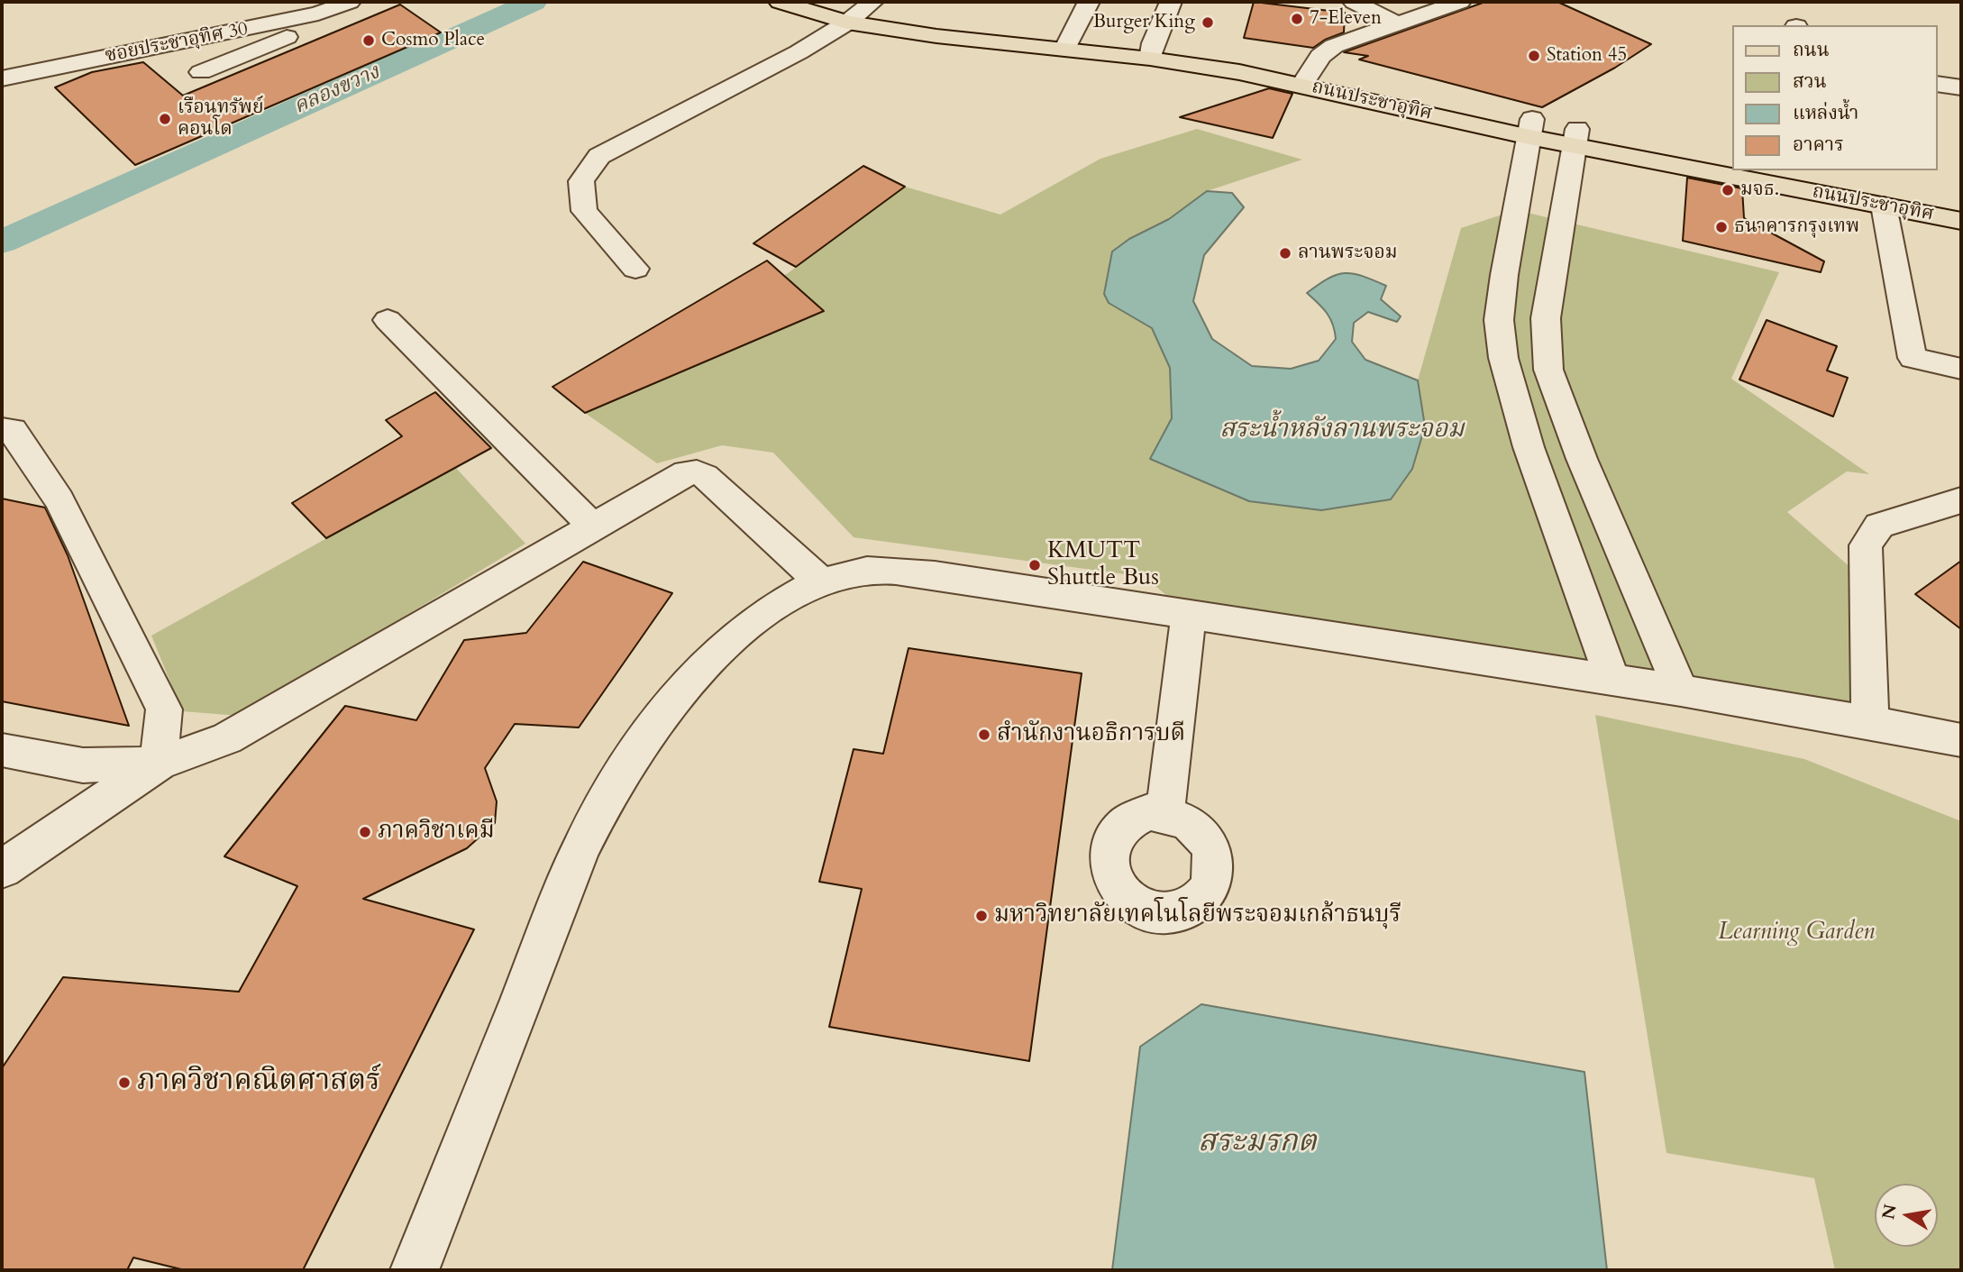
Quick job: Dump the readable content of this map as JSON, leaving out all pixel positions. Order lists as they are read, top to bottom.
{
  "streets": {
    "main road": ["ถนนประชาอุทิศ"],
    "street": ["ซอยประชาอุทิศ 30"]
  },
  "water": ["คลองขวาง", "สระน้ำหลังลานพระจอม", "สระมรกต"],
  "parks": ["Learning Garden"],
  "places": [
    "7-Eleven",
    "Burger King",
    "Cosmo Place",
    "Station 45",
    "เรือนทรัพย์ คอนโด",
    "มจธ.",
    "ธนาคารกรุงเทพ",
    "ลานพระจอม",
    "KMUTT Shuttle Bus",
    "สำนักงานอธิการบดี",
    "ภาควิชาเคมี",
    "มหาวิทยาลัยเทคโนโลยีพระจอมเกล้าธนบุรี",
    "ภาควิชาคณิตศาสตร์"
  ],
  "legend": [
    "ถนน",
    "สวน",
    "แหล่งน้ำ",
    "อาคาร"
  ],
  "north": "left"
}
